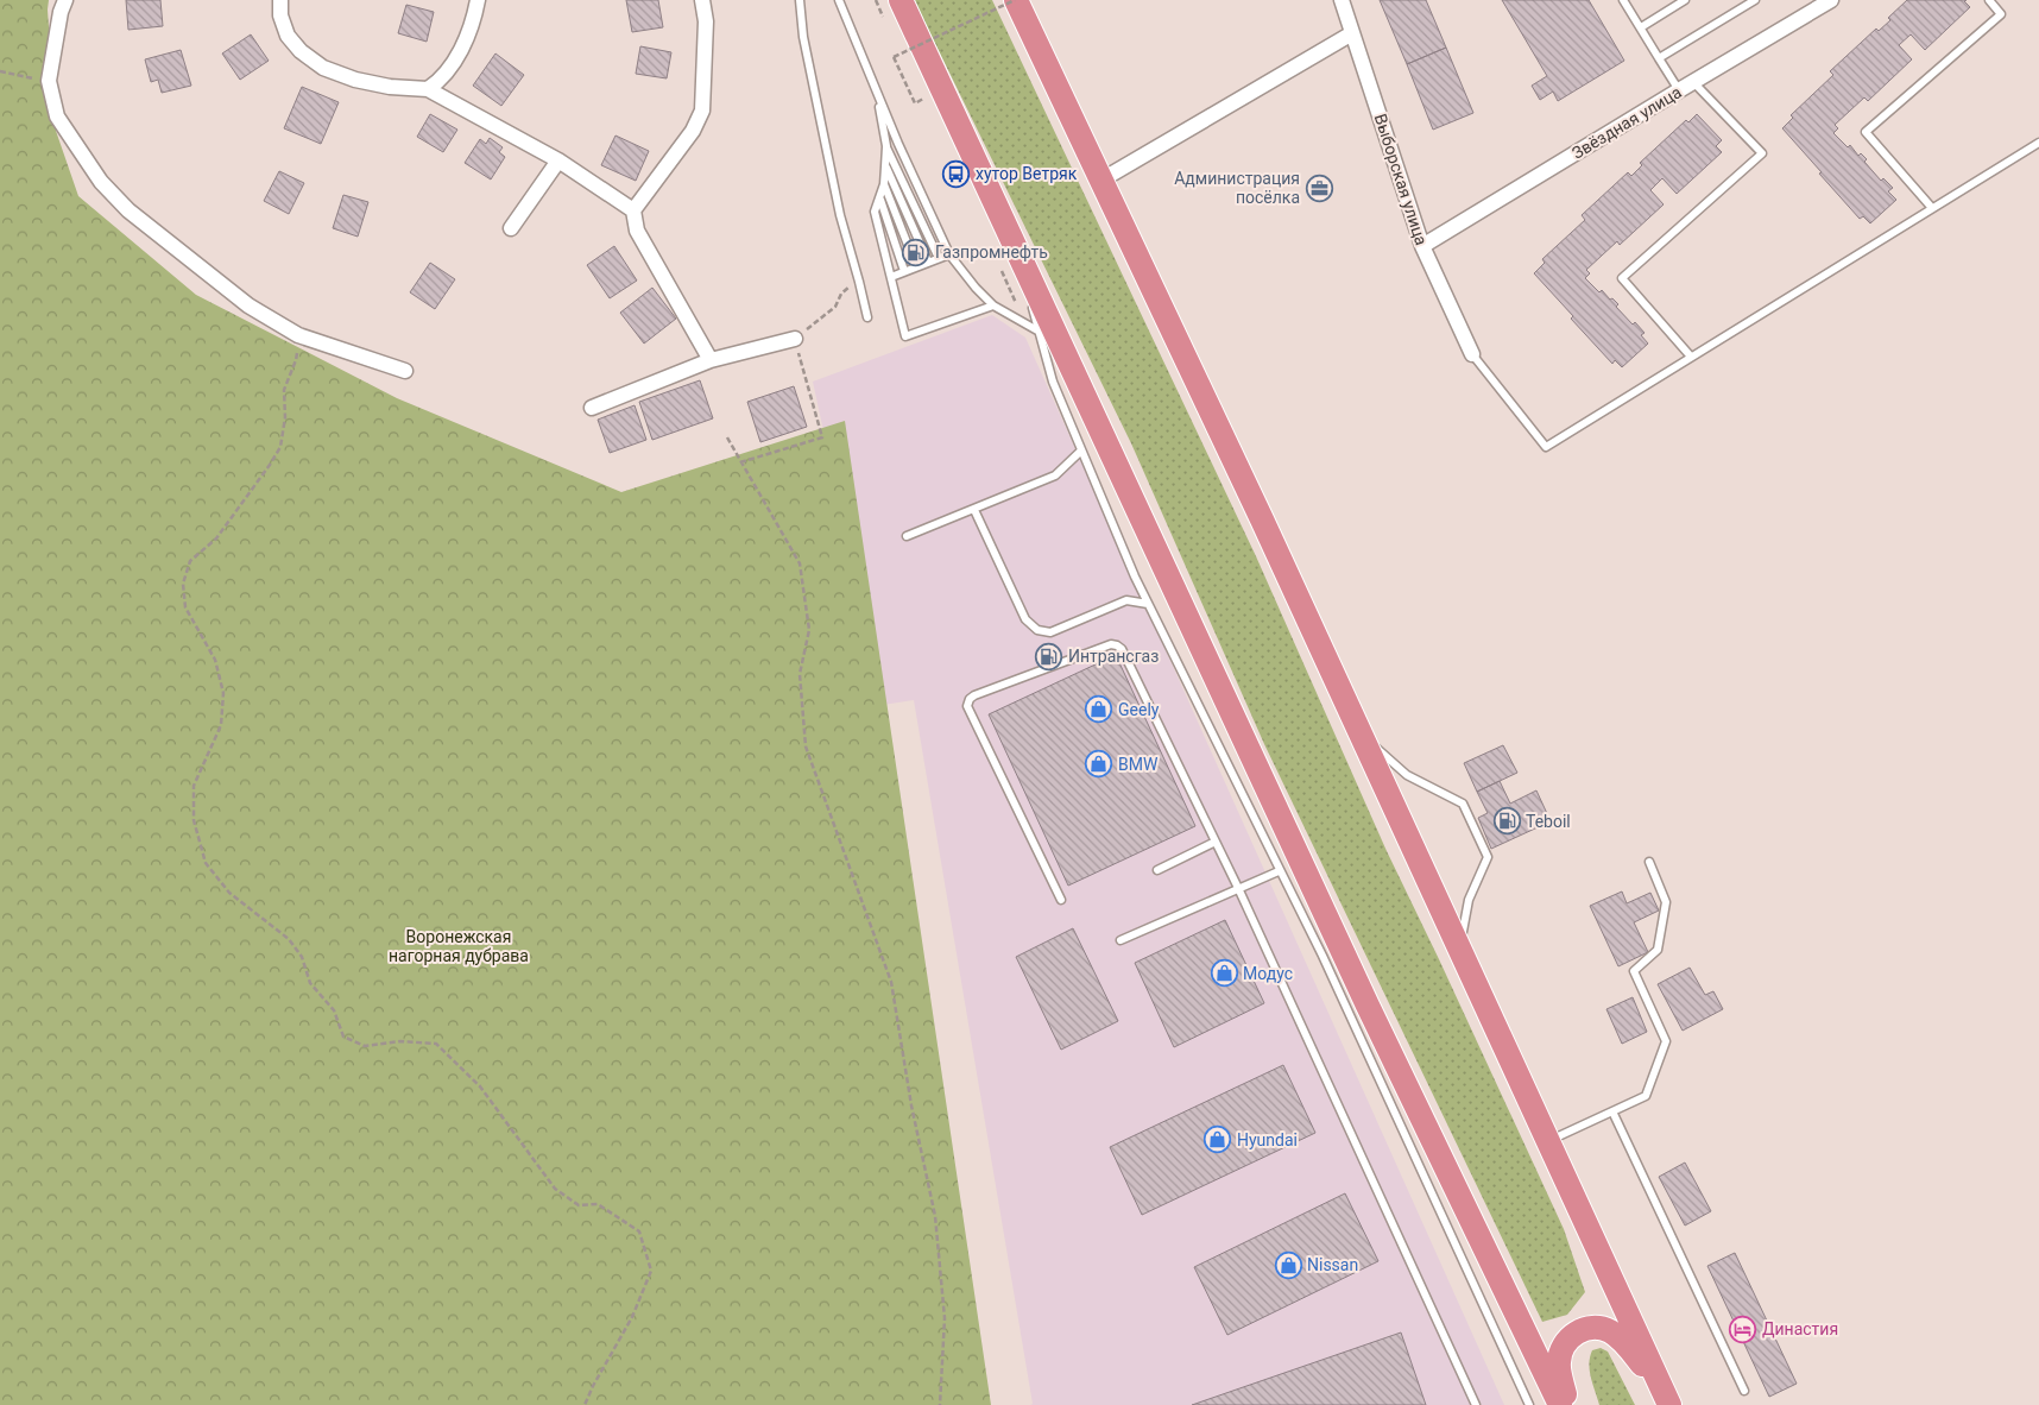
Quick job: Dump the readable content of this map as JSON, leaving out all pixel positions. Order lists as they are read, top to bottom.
{
  "streets": {
    "street": ["Звёздная улица", "Выборская улица"]
  },
  "crossings": [
    ["Звёздная улица", "Выборская улица"]
  ],
  "parks": ["Воронежская нагорная дубрава"],
  "places": {
    "bus stop": ["хутор Ветряк"],
    "office": ["Администрация посёлка"],
    "fuel station": ["Газпромнефть", "Интрансгаз", "Teboil"],
    "shop": [
      "Geely",
      "BMW",
      "Модус",
      "Hyundai",
      "Nissan"
    ],
    "hotel": ["Династия"]
  }
}
